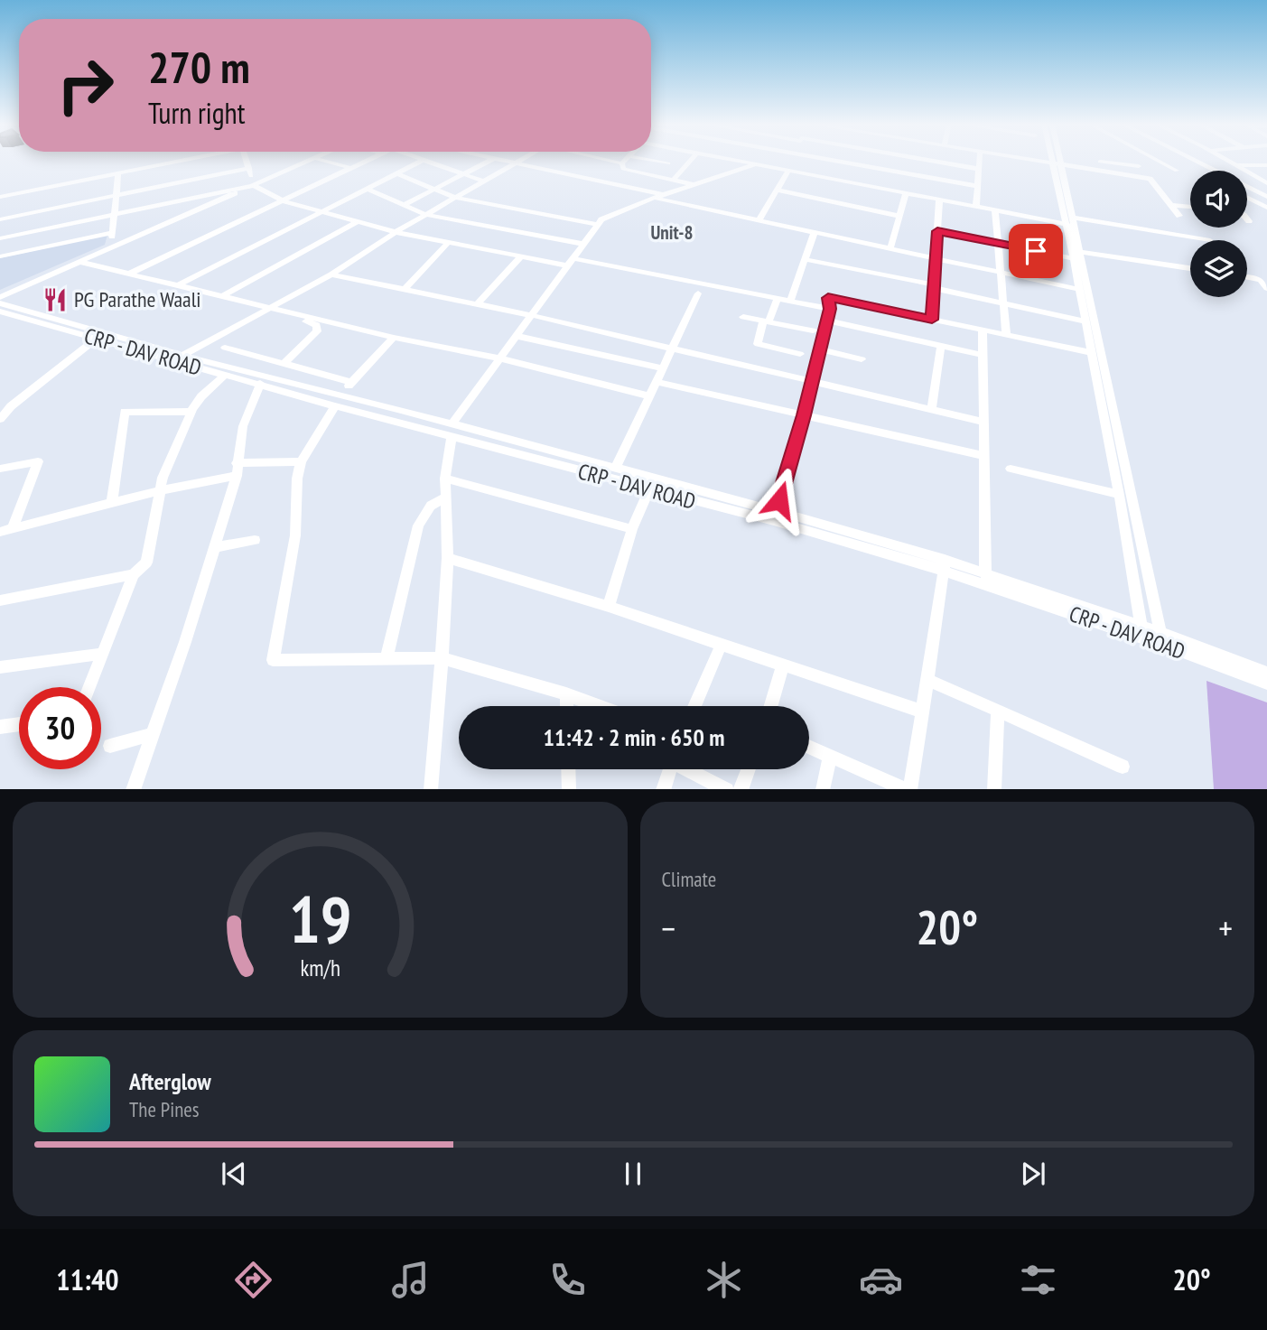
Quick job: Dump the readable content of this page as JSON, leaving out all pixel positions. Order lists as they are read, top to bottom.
{
  "streets": {
    "street": ["CRP - DAV ROAD"]
  },
  "districts": ["Unit-8"],
  "places": {
    "restaurant": ["PG Parathe Waali"]
  },
  "page": {
    "turn": ["270 m", "Turn right"],
    "limit": "30",
    "trip": "11:42 · 2 min · 650 m",
    "tile": "Climate",
    "heat": ["−", "20°", "+"],
    "song": ["Afterglow", "The Pines"],
    "tabs": ["11:40", "20°"],
    "gauge": ["19", "km/h"]
  }
}
